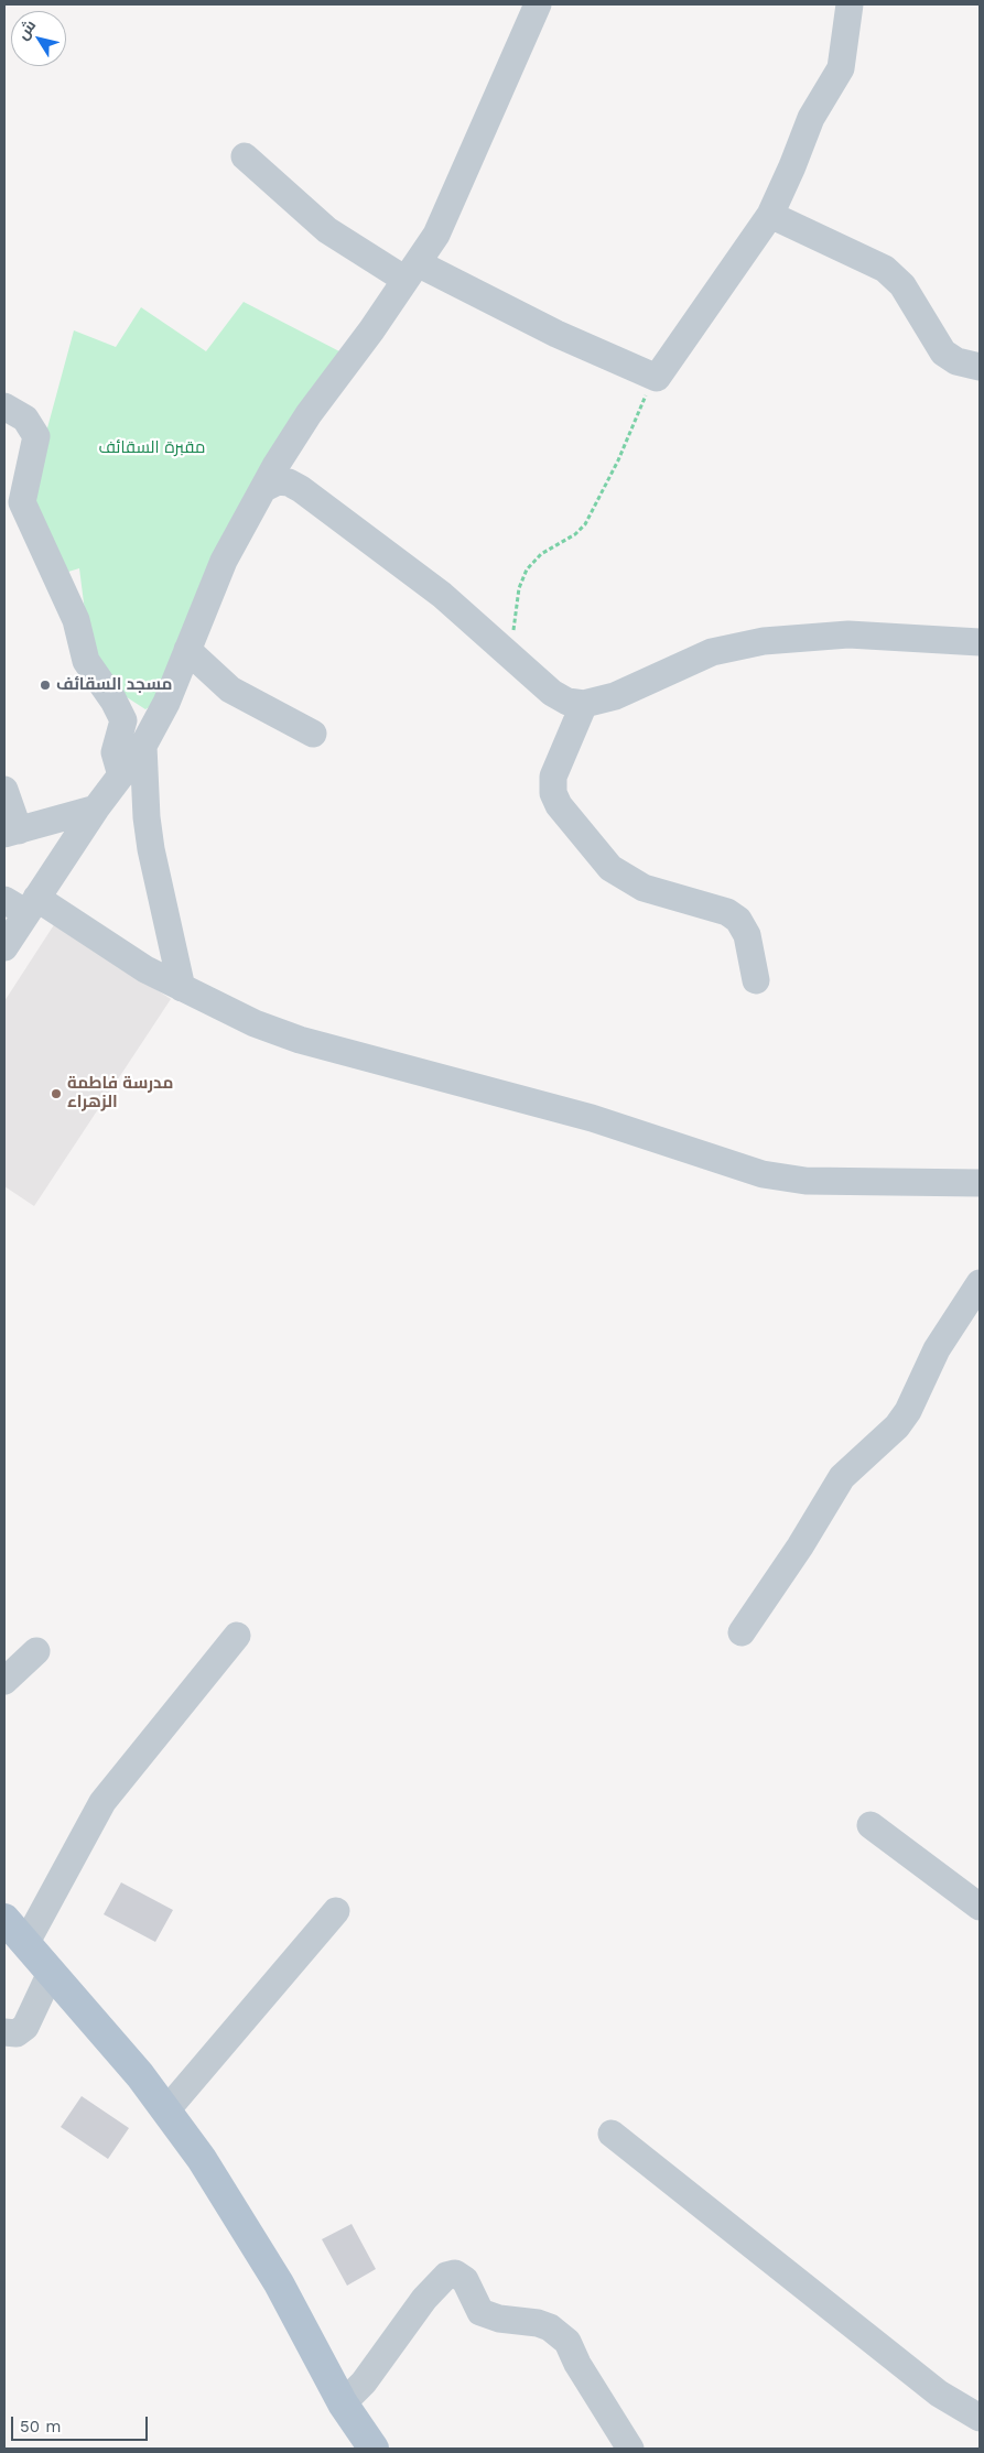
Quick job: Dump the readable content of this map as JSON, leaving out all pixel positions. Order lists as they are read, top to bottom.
{
  "parks": ["مقبرة السقائف"],
  "places": ["مسجد السقائف", "مدرسة فاطمة الزهراء"],
  "scale_bar": "50 m",
  "north": "top left"
}
